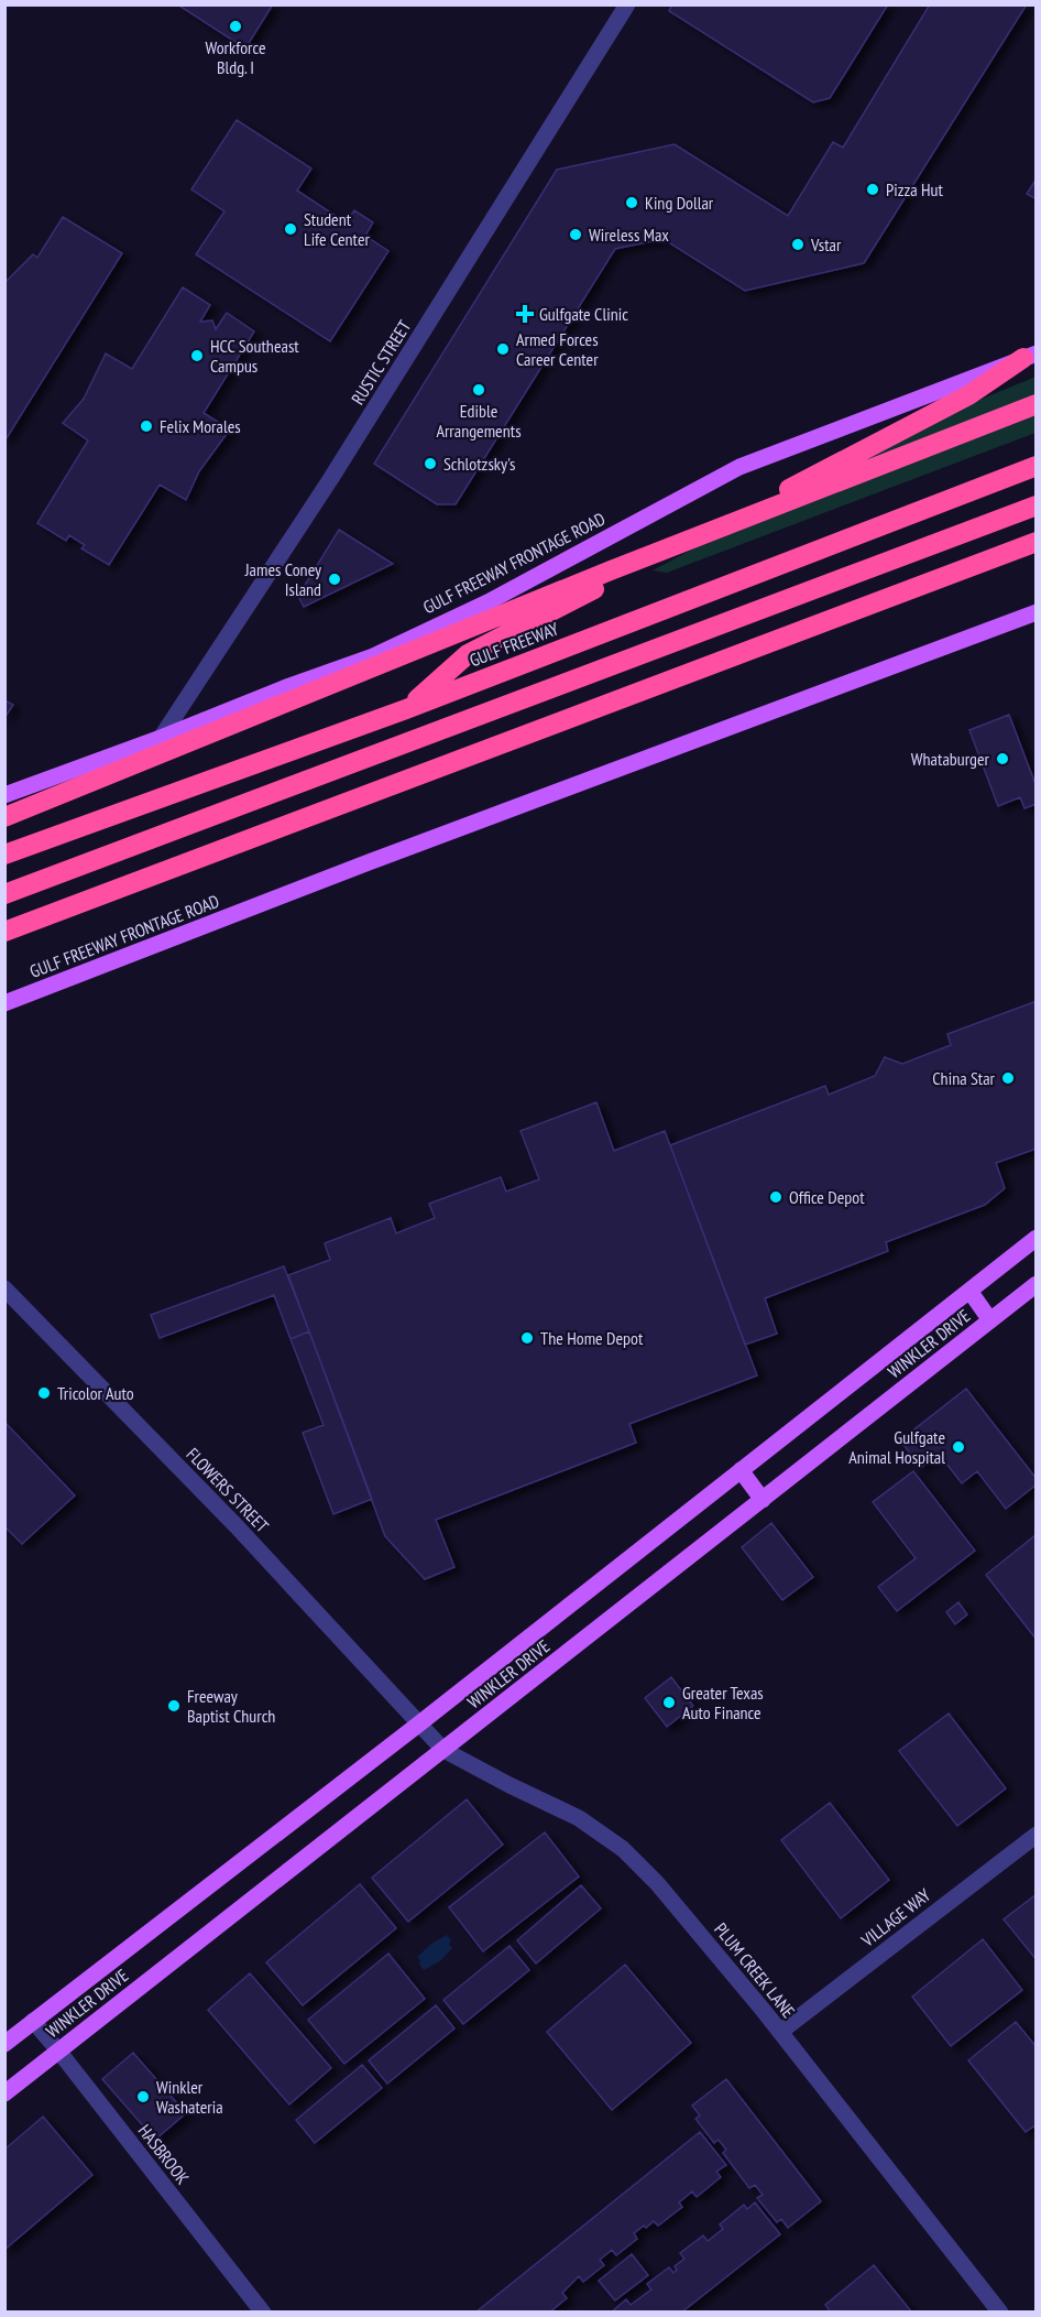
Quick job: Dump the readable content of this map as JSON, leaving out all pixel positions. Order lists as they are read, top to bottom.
{
  "streets": {
    "highway": ["GULF FREEWAY"],
    "main road": ["GULF FREEWAY FRONTAGE ROAD", "WINKLER DRIVE"],
    "street": [
      "RUSTIC STREET",
      "FLOWERS STREET",
      "VILLAGE WAY",
      "PLUM CREEK LANE",
      "HASBROOK"
    ]
  },
  "crossings": [
    ["RUSTIC STREET", "GULF FREEWAY FRONTAGE ROAD"],
    ["WINKLER DRIVE", "FLOWERS STREET"],
    ["WINKLER DRIVE", "PLUM CREEK LANE"],
    ["WINKLER DRIVE", "HASBROOK"],
    ["FLOWERS STREET", "PLUM CREEK LANE"],
    ["VILLAGE WAY", "PLUM CREEK LANE"]
  ],
  "places": {
    "other": [
      "Workforce Bldg. I",
      "Pizza Hut",
      "King Dollar",
      "Student Life Center",
      "Wireless Max",
      "Vstar",
      "Armed Forces Career Center",
      "HCC Southeast Campus",
      "Edible Arrangements",
      "Felix Morales",
      "Schlotzsky's",
      "James Coney Island",
      "Whataburger",
      "China Star",
      "Office Depot",
      "The Home Depot",
      "Tricolor Auto",
      "Gulfgate Animal Hospital",
      "Greater Texas Auto Finance",
      "Freeway Baptist Church",
      "Winkler Washateria"
    ],
    "health": ["Gulfgate Clinic"]
  }
}
